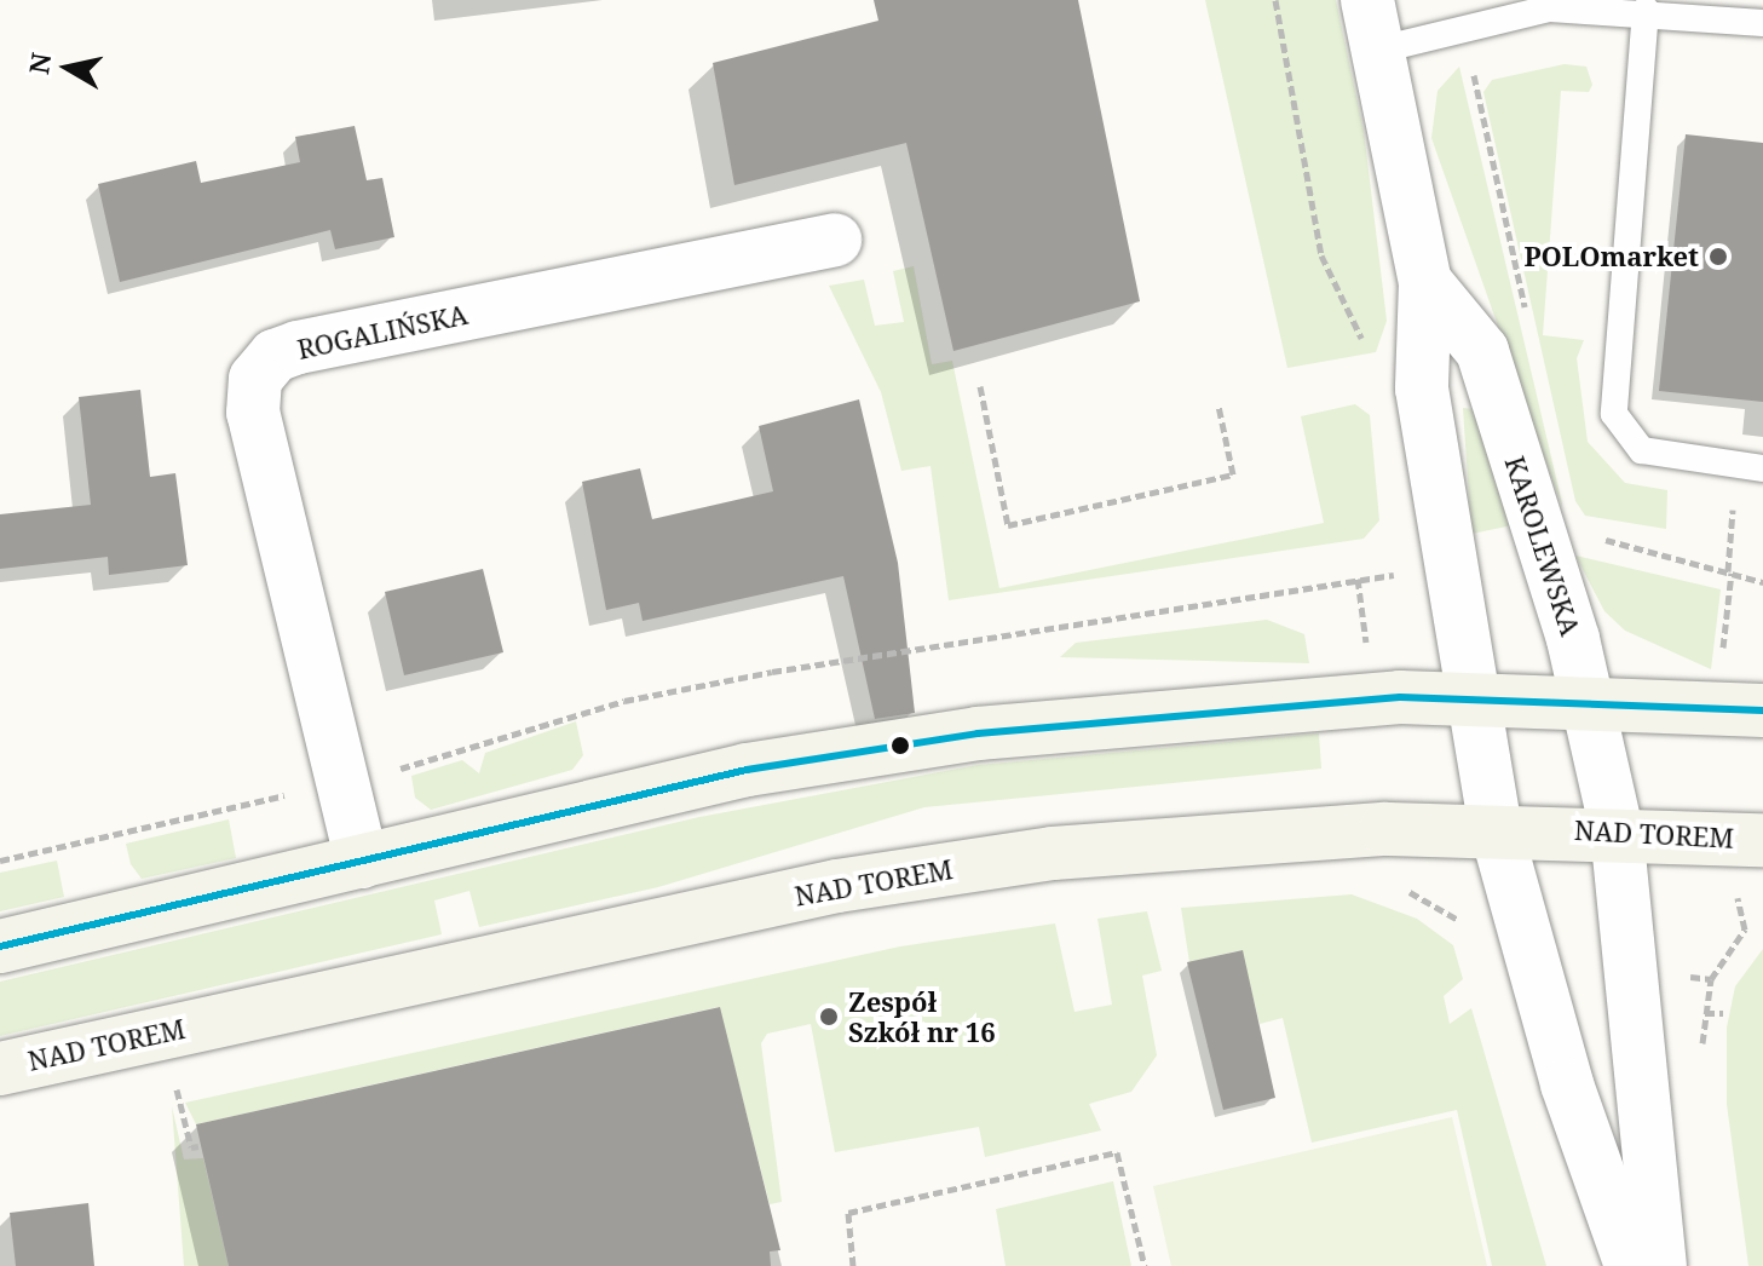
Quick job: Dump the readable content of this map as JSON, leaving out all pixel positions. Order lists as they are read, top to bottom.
{
  "streets": {
    "main road": ["NAD TOREM"],
    "street": ["ROGALIŃSKA", "KAROLEWSKA"]
  },
  "crossings": [
    ["KAROLEWSKA", "NAD TOREM"]
  ],
  "places": ["POLOmarket", "Zespół Szkół nr 16"],
  "north": "left"
}
